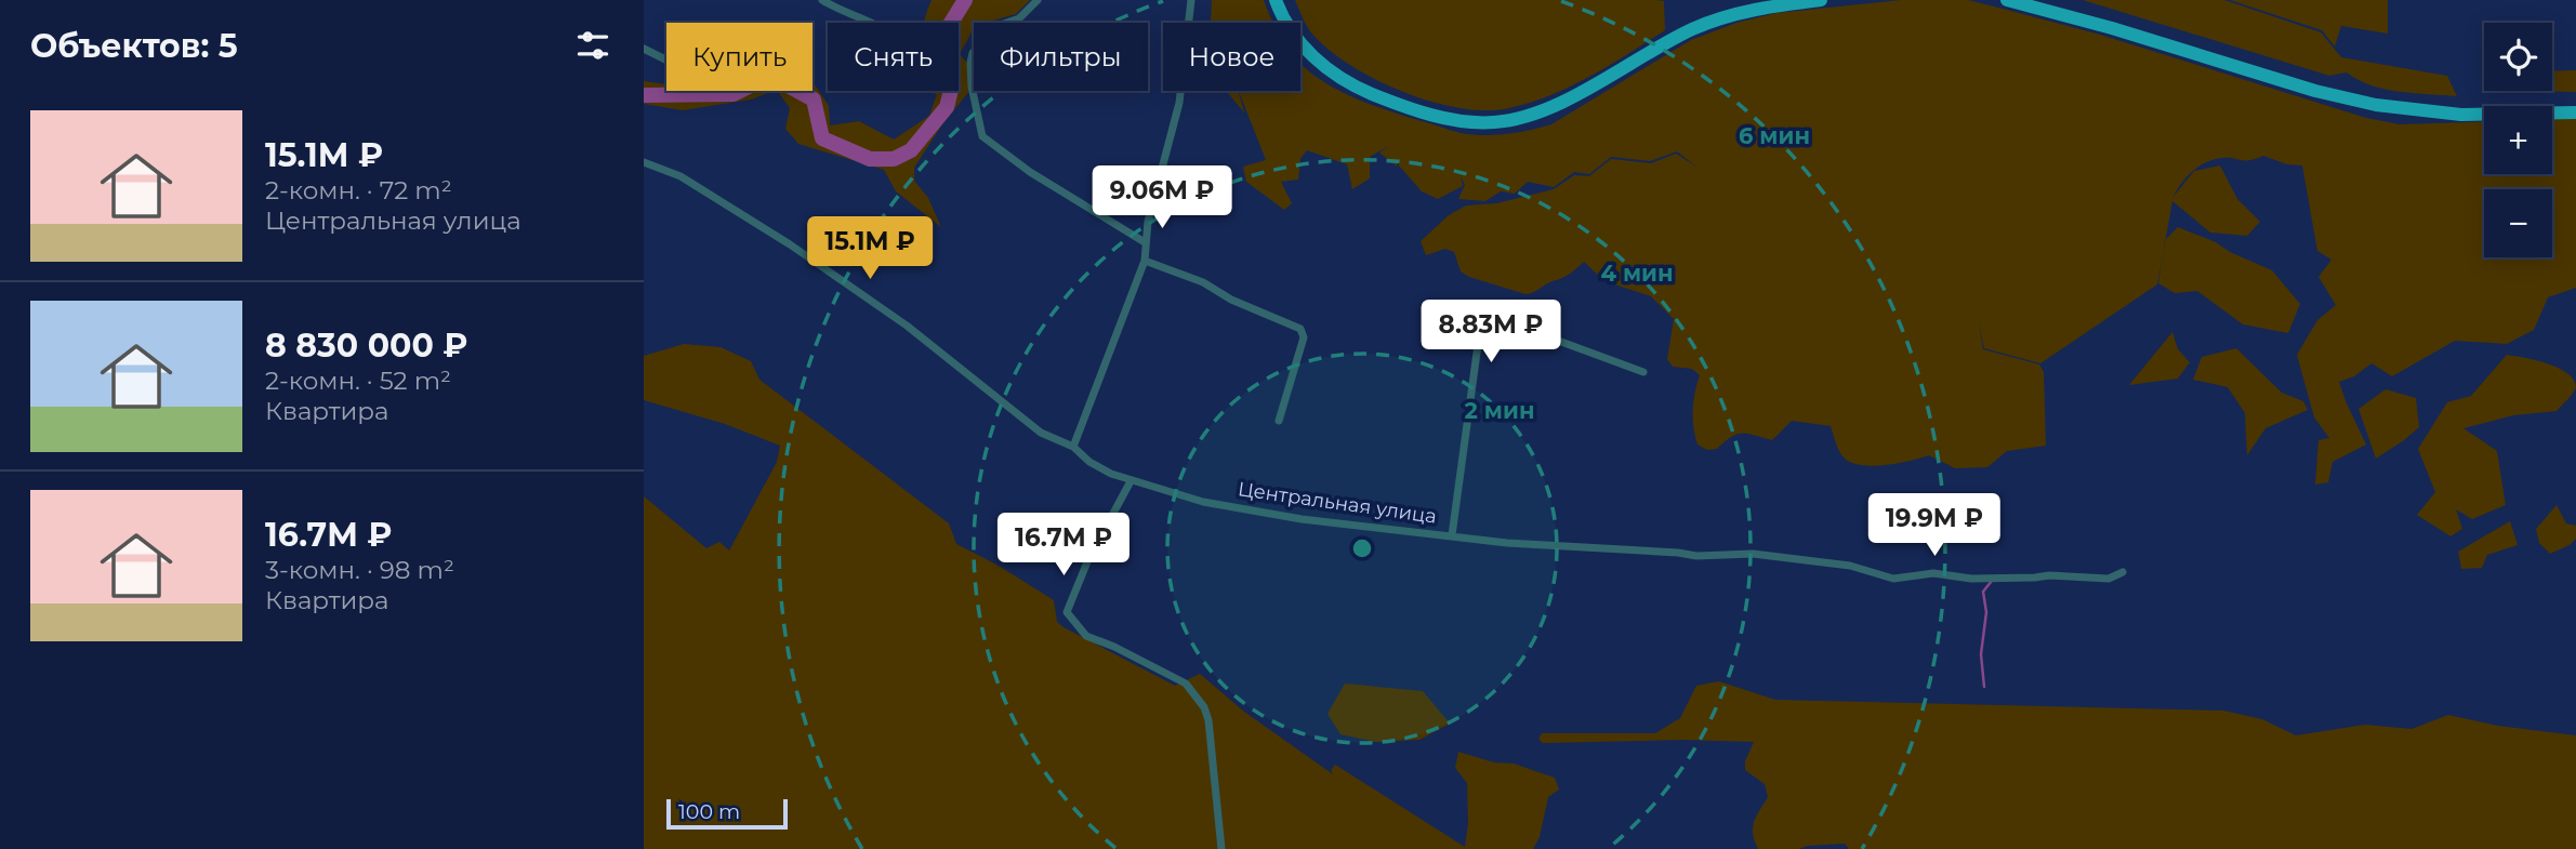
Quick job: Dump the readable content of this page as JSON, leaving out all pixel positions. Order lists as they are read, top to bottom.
{
  "streets": {
    "street": ["Центральная улица"]
  },
  "scale_bar": "100 m",
  "page": {
    "heading": "Объектов: 5",
    "map_buttons": ["+", "−"],
    "chip": [
      "Купить",
      "Снять",
      "Фильтры",
      "Новое"
    ],
    "list": [
      {
        "name": "15.1M ₽",
        "note": "2-комн. · 72 m² · Центральная улица"
      },
      {
        "name": "8 830 000 ₽",
        "note": "2-комн. · 52 m² · Квартира"
      },
      {
        "name": "16.7M ₽",
        "note": "3-комн. · 98 m² · Квартира"
      }
    ],
    "price": [
      "9.06M ₽",
      "15.1M ₽",
      "8.83M ₽",
      "19.9M ₽",
      "16.7M ₽"
    ],
    "scale": "100 m"
  },
  "rings": ["6 мин", "4 мин", "2 мин"]
}
